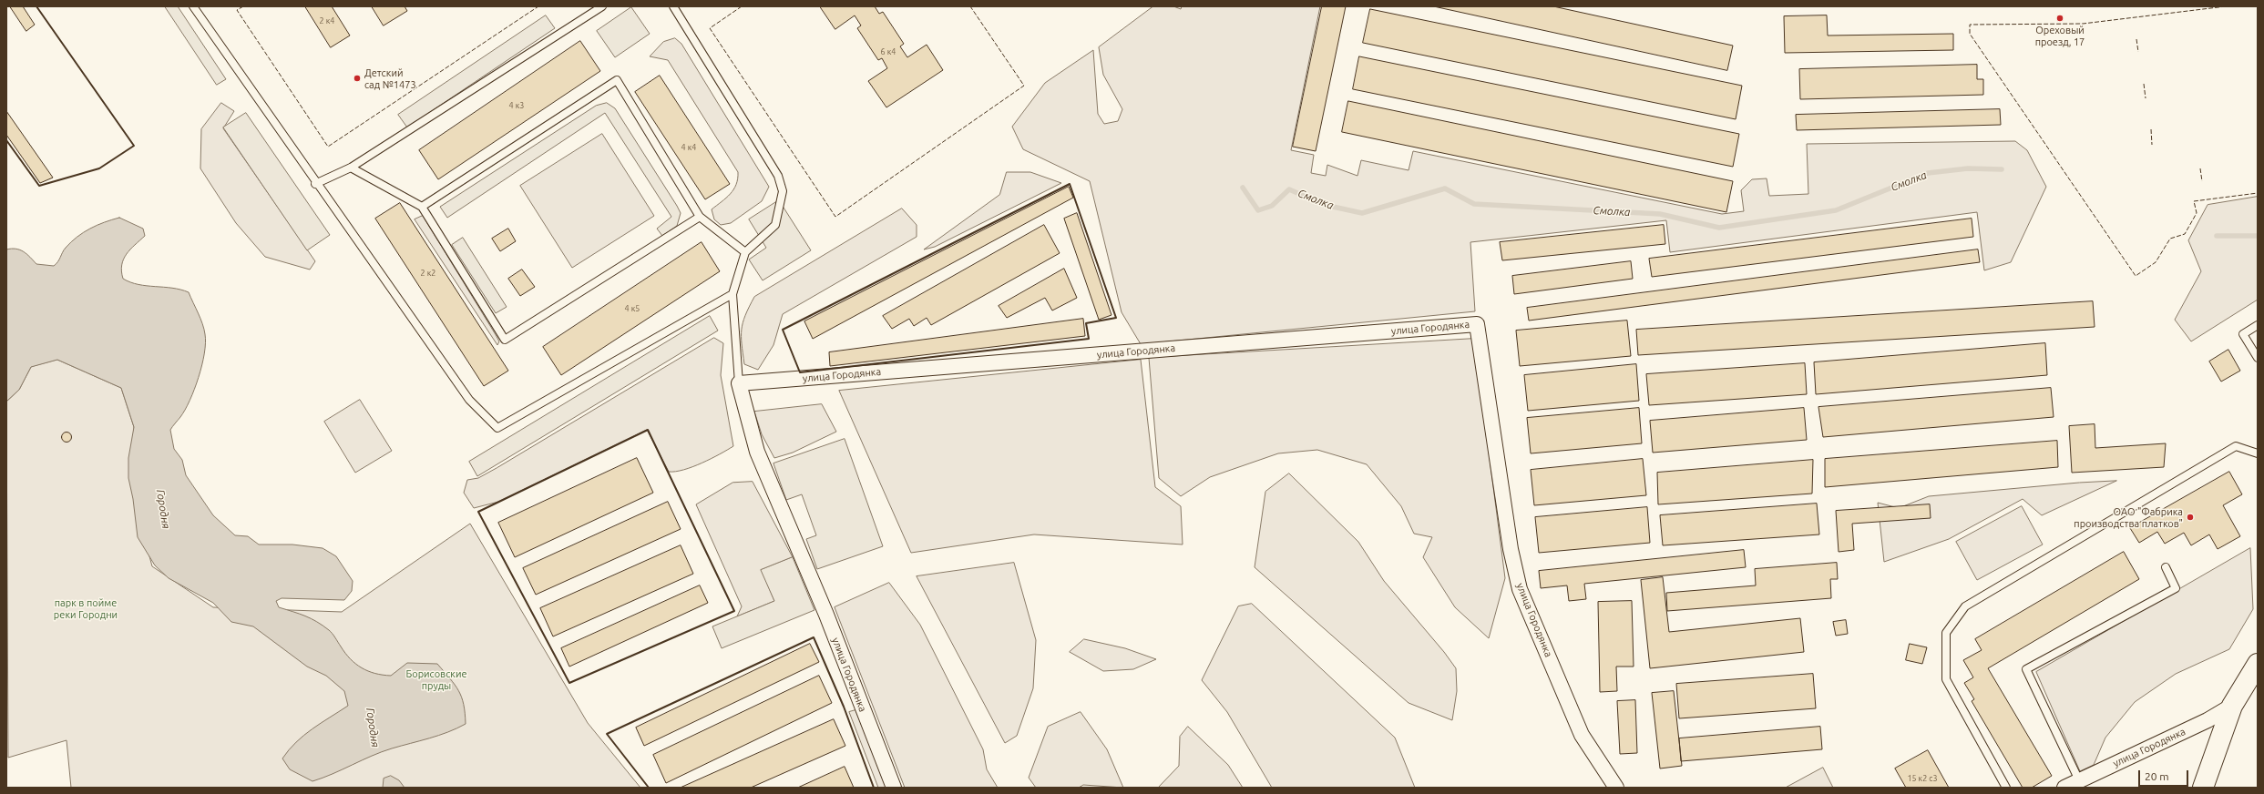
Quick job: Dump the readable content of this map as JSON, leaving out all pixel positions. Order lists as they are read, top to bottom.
{
  "streets": {
    "street": ["улица Городянка"]
  },
  "water": ["Смолка", "Городня"],
  "parks": ["парк в пойме реки Городни", "Борисовские пруды"],
  "places": ["Ореховый проезд, 17", "Детский сад №1473", "ОАО \"Фабрика производства платков\""],
  "house_numbers": [
    "2 к4",
    "6 к4",
    "4 к3",
    "4 к4",
    "2 к2",
    "4 к5",
    "15 к2 с3"
  ],
  "scale_bar": "20 m"
}
